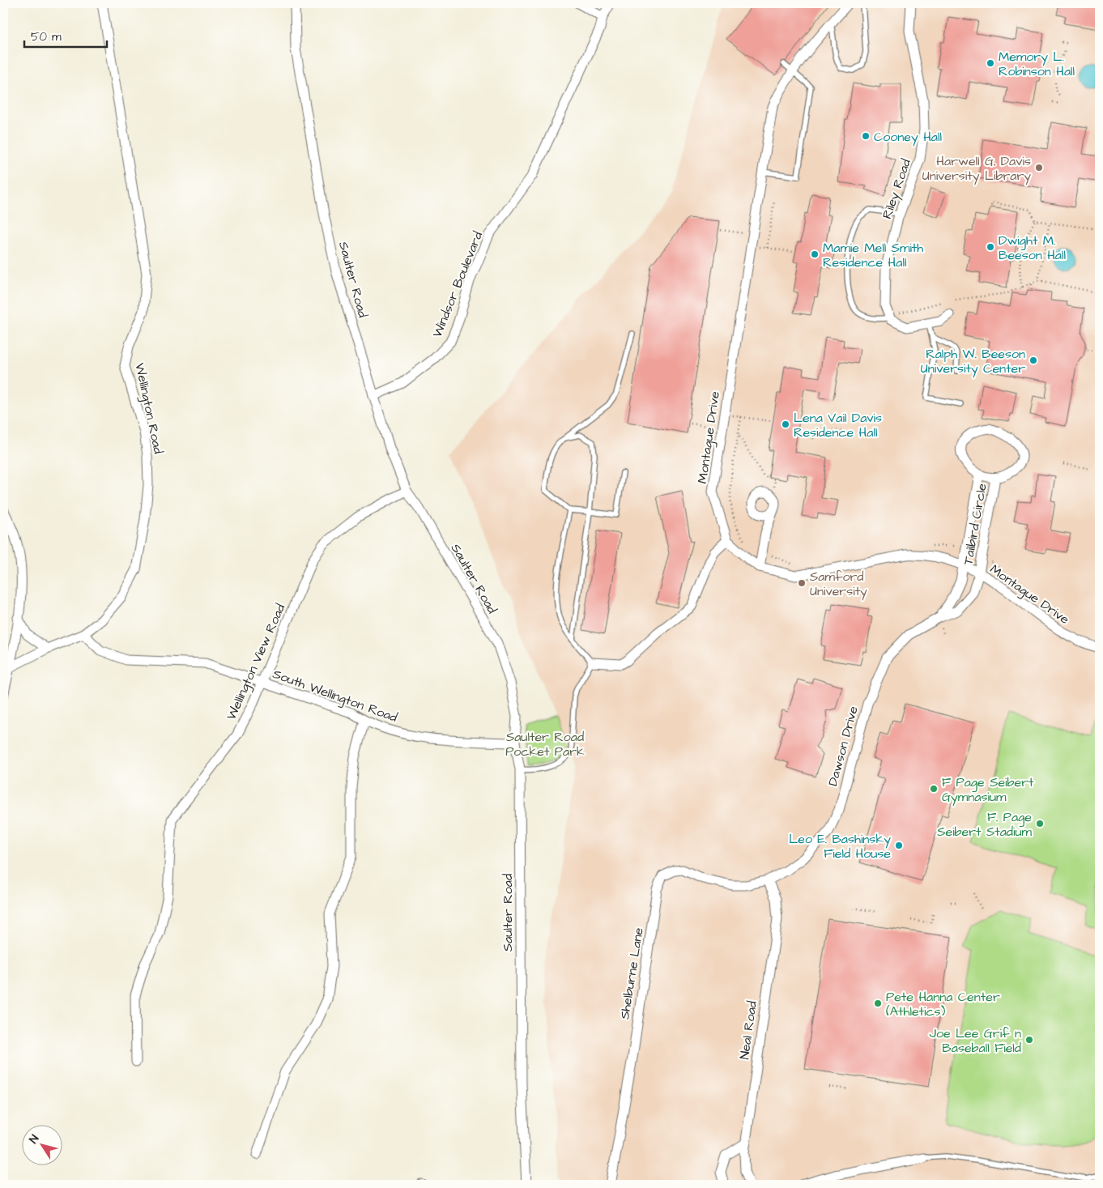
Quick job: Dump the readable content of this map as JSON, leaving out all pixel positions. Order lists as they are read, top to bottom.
{
  "streets": {
    "street": [
      "Riley Road",
      "Saulter Road",
      "Windsor Boulevard",
      "Wellington Road",
      "Montague Drive",
      "Tailbird Circle",
      "Wellington View Road",
      "South Wellington Road",
      "Dawson Drive",
      "Shelburne Lane",
      "Neal Road"
    ]
  },
  "crossings": [
    ["Saulter Road", "Windsor Boulevard"],
    ["Saulter Road", "Wellington View Road"],
    ["Saulter Road", "South Wellington Road"],
    ["Wellington Road", "South Wellington Road"],
    ["Montague Drive", "Tailbird Circle"],
    ["Montague Drive", "Dawson Drive"],
    ["Tailbird Circle", "Dawson Drive"],
    ["Wellington View Road", "South Wellington Road"],
    ["Dawson Drive", "Shelburne Lane"],
    ["Dawson Drive", "Neal Road"],
    ["Shelburne Lane", "Neal Road"]
  ],
  "parks": ["Saulter Road Pocket Park"],
  "places": [
    "Memory L. Robinson Hall",
    "Cooney Hall",
    "Harwell G. Davis University Library",
    "Dwight M. Beeson Hall",
    "Mamie Mell Smith Residence Hall",
    "Ralph W. Beeson University Center",
    "Lena Vail Davis Residence Hall",
    "Samford University",
    "F Page Seibert Gymnasium",
    "F. Page Seibert Stadium",
    "Leo E. Bashinsky Field House",
    "Pete Hanna Center (Athletics)",
    "Joe Lee Grif n Baseball Field"
  ],
  "scale_bar": "50 m",
  "north": "top left"
}
